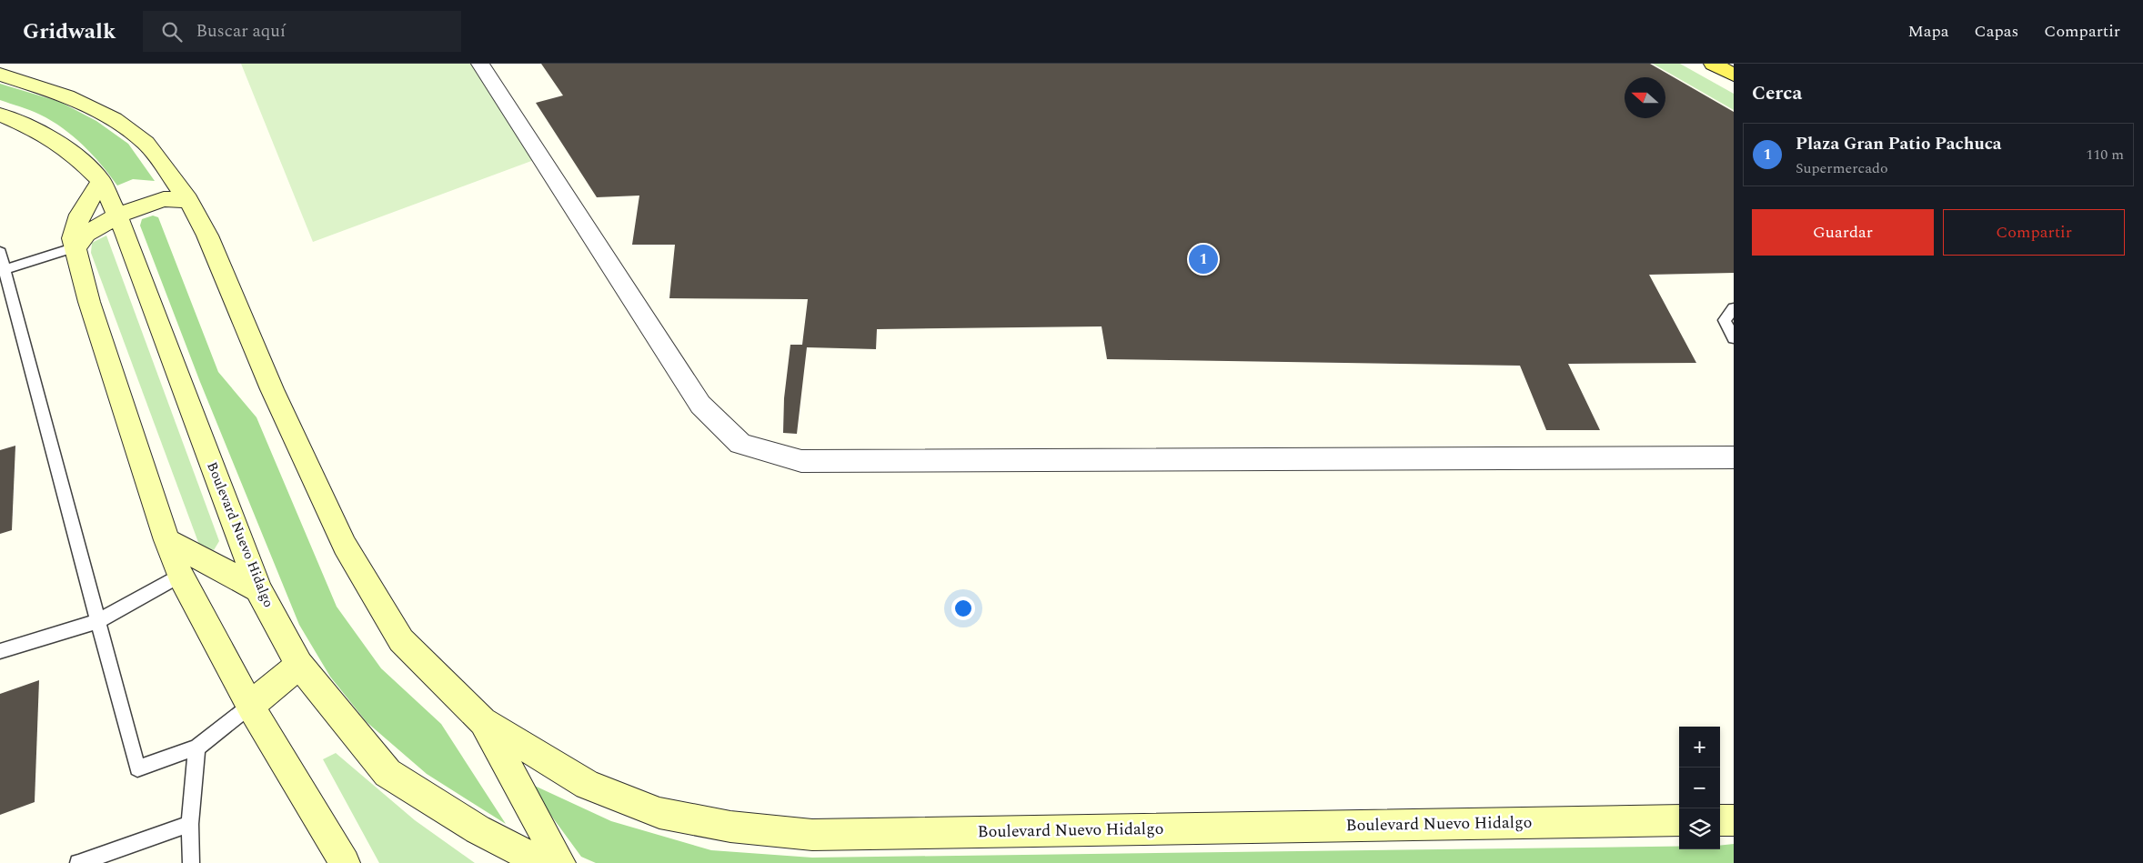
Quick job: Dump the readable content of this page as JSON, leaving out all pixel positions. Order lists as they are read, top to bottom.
{
  "streets": {
    "street": ["Boulevard Nuevo Hidalgo"]
  },
  "north": "left",
  "page": {
    "header": "Gridwalk",
    "search": "Buscar aquí",
    "nav": ["Mapa", "Capas", "Compartir"],
    "heading": "Cerca",
    "list": [
      {
        "mark": "1",
        "name": "Plaza Gran Patio Pachuca",
        "note": "Supermercado",
        "value": "110 m"
      }
    ],
    "buttons": ["Guardar", "Compartir"],
    "pins": "1",
    "map_buttons": ["+", "−"]
  }
}
